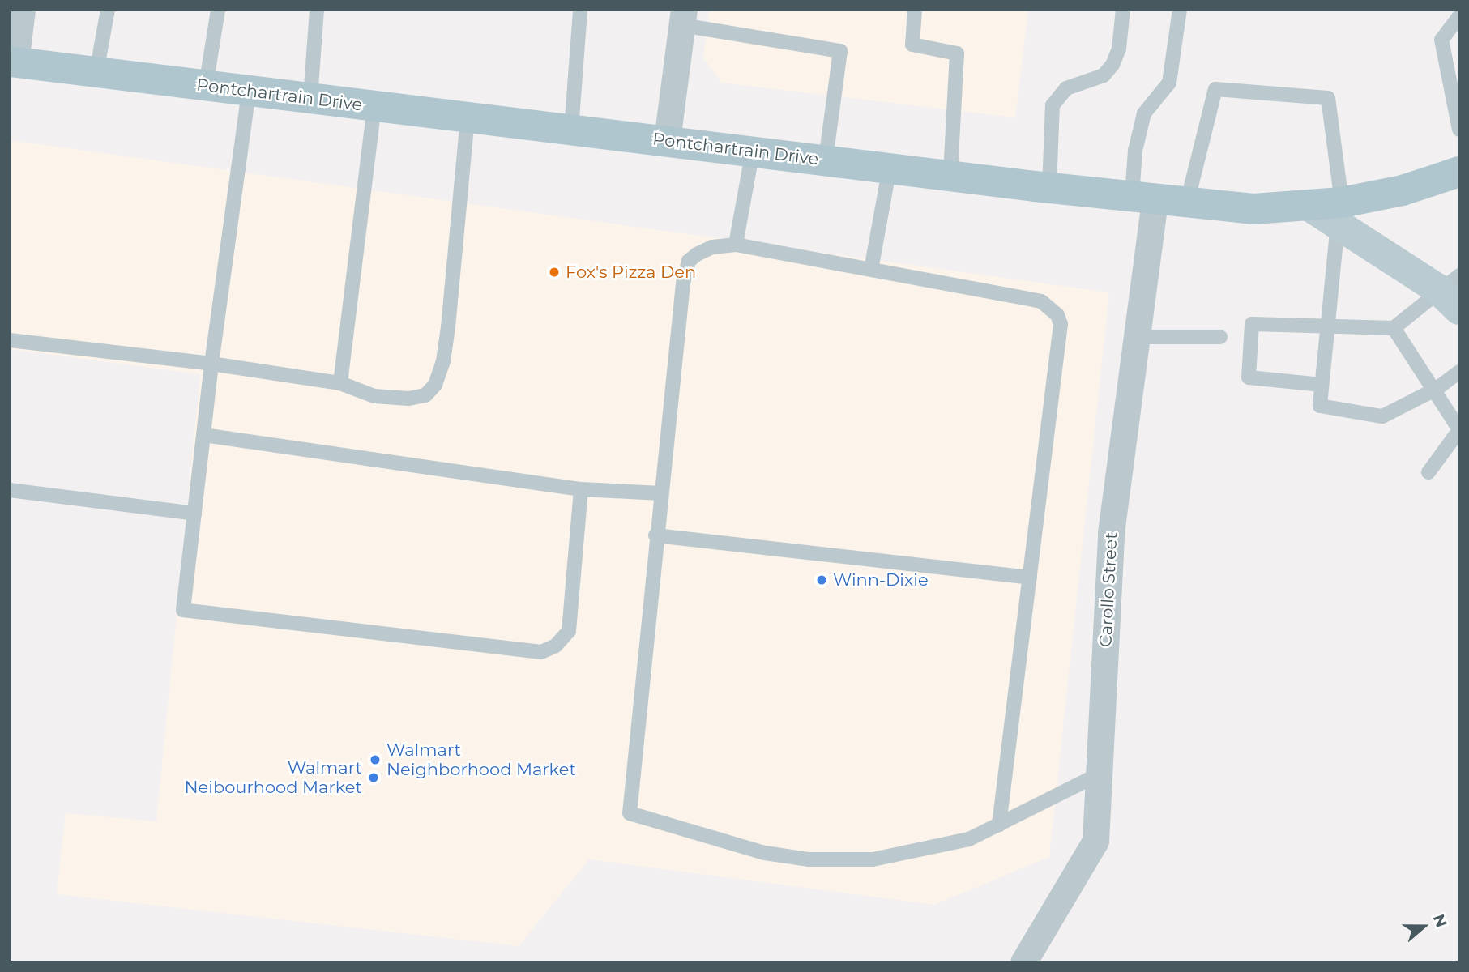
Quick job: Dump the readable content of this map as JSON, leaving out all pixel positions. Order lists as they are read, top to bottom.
{
  "streets": {
    "main road": ["Pontchartrain Drive"],
    "street": ["Carollo Street"]
  },
  "crossings": [
    ["Pontchartrain Drive", "Carollo Street"]
  ],
  "places": [
    "Fox's Pizza Den",
    "Winn-Dixie",
    "Walmart Neighborhood Market",
    "Walmart Neibourhood Market"
  ],
  "north": "right"
}
